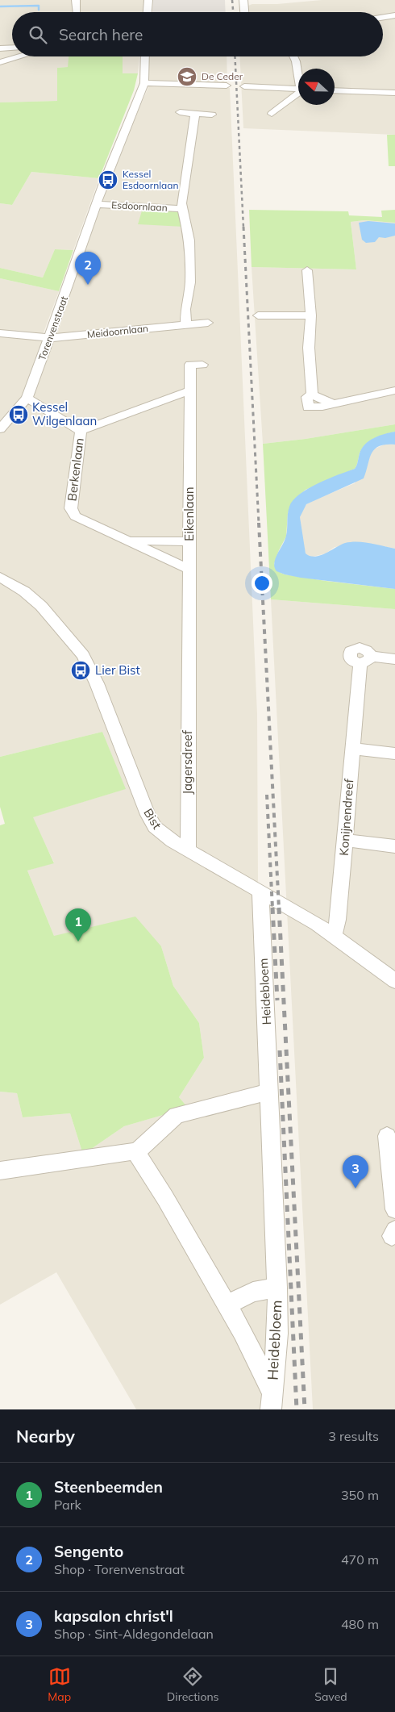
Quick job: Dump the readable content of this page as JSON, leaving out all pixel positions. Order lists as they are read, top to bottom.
{
  "streets": {
    "street": [
      "Esdoornlaan",
      "Torenvenstraat",
      "Meidoornlaan",
      "Berkenlaan",
      "Eikenlaan",
      "Jagersdreef",
      "Konijnendreef",
      "Bist",
      "Heidebloem"
    ]
  },
  "crossings": [
    ["Esdoornlaan", "Torenvenstraat"],
    ["Torenvenstraat", "Meidoornlaan"],
    ["Torenvenstraat", "Berkenlaan"],
    ["Berkenlaan", "Eikenlaan"],
    ["Eikenlaan", "Jagersdreef"],
    ["Jagersdreef", "Bist"],
    ["Konijnendreef", "Bist"],
    ["Bist", "Heidebloem"]
  ],
  "places": {
    "school or university": ["De Ceder"],
    "bus stop": ["Kessel Esdoornlaan", "Kessel Wilgenlaan", "Lier Bist"]
  },
  "north": "left",
  "page": {
    "search": "Search here",
    "pins": ["2", "1", "3"],
    "heading": ["Nearby", "3 results"],
    "list": [
      {
        "mark": "1",
        "name": "Steenbeemden",
        "note": "Park",
        "value": "350 m"
      },
      {
        "mark": "2",
        "name": "Sengento",
        "note": "Shop · Torenvenstraat",
        "value": "470 m"
      },
      {
        "mark": "3",
        "name": "kapsalon christ'l",
        "note": "Shop · Sint-Aldegondelaan",
        "value": "480 m"
      }
    ],
    "nav": ["Map", "Directions", "Saved"]
  }
}
